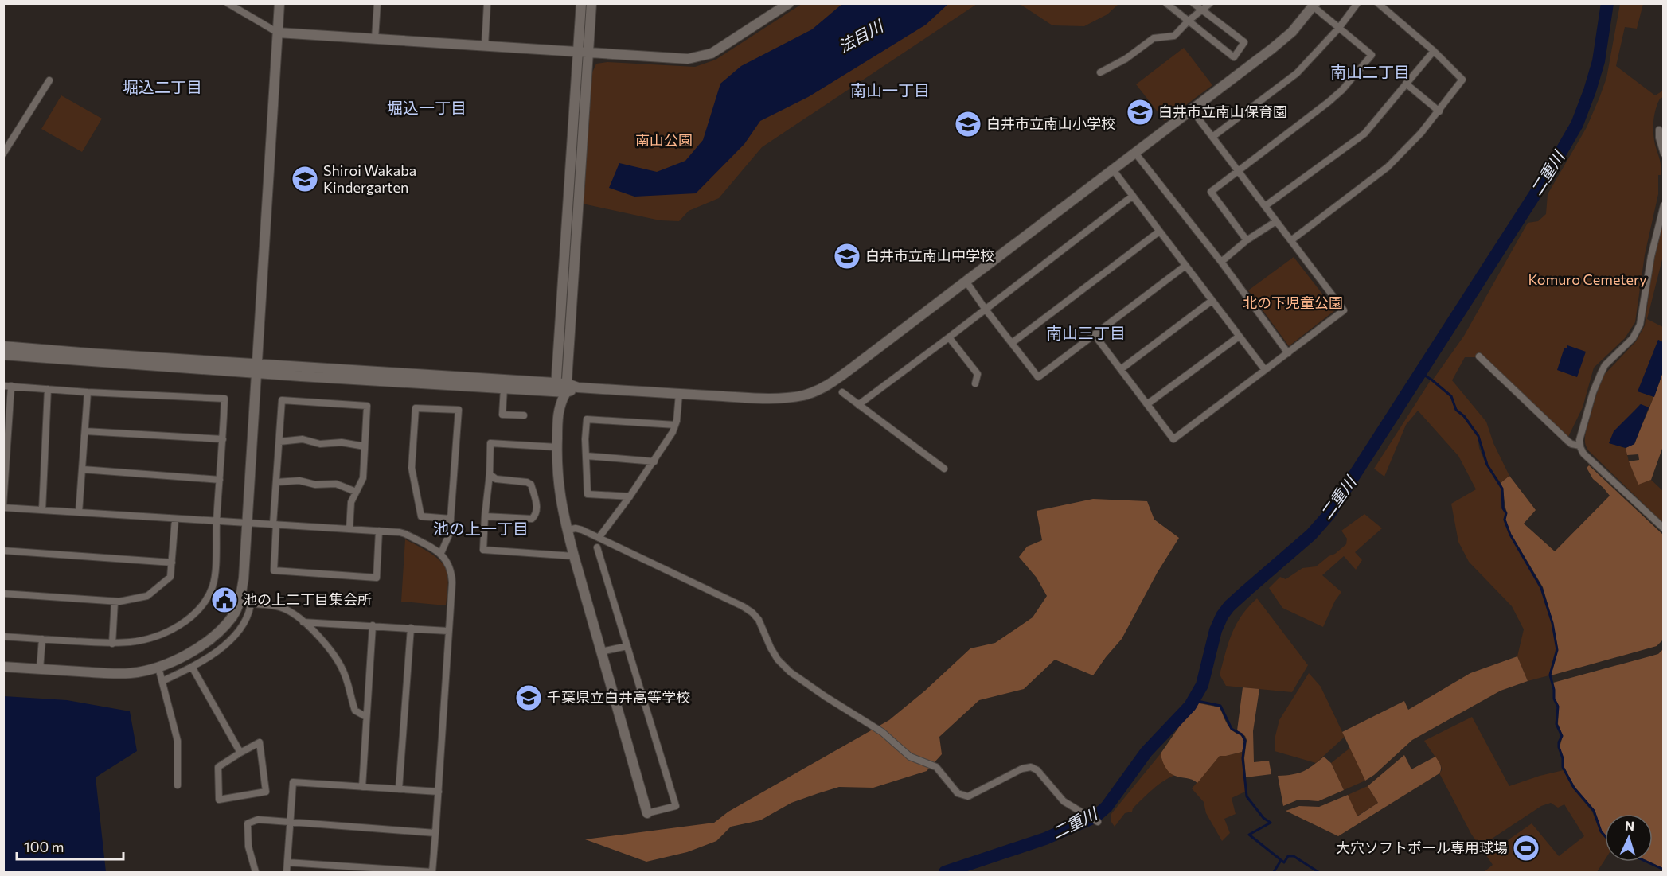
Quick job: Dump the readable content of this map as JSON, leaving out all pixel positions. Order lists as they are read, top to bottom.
{
  "districts": [
    "南山二丁目",
    "堀込二丁目",
    "南山一丁目",
    "堀込一丁目",
    "南山三丁目",
    "池の上一丁目"
  ],
  "water": ["法目川", "二重川"],
  "parks": ["南山公園", "Komuro Cemetery", "北の下児童公園"],
  "places": {
    "school or university": [
      "白井市立南山保育園",
      "白井市立南山小学校",
      "Shiroi Wakaba Kindergarten",
      "白井市立南山中学校",
      "千葉県立白井高等学校"
    ],
    "public building": ["池の上二丁目集会所"],
    "sports": ["大穴ソフトボール専用球場"]
  },
  "scale_bar": "100 m",
  "north": "top"
}
